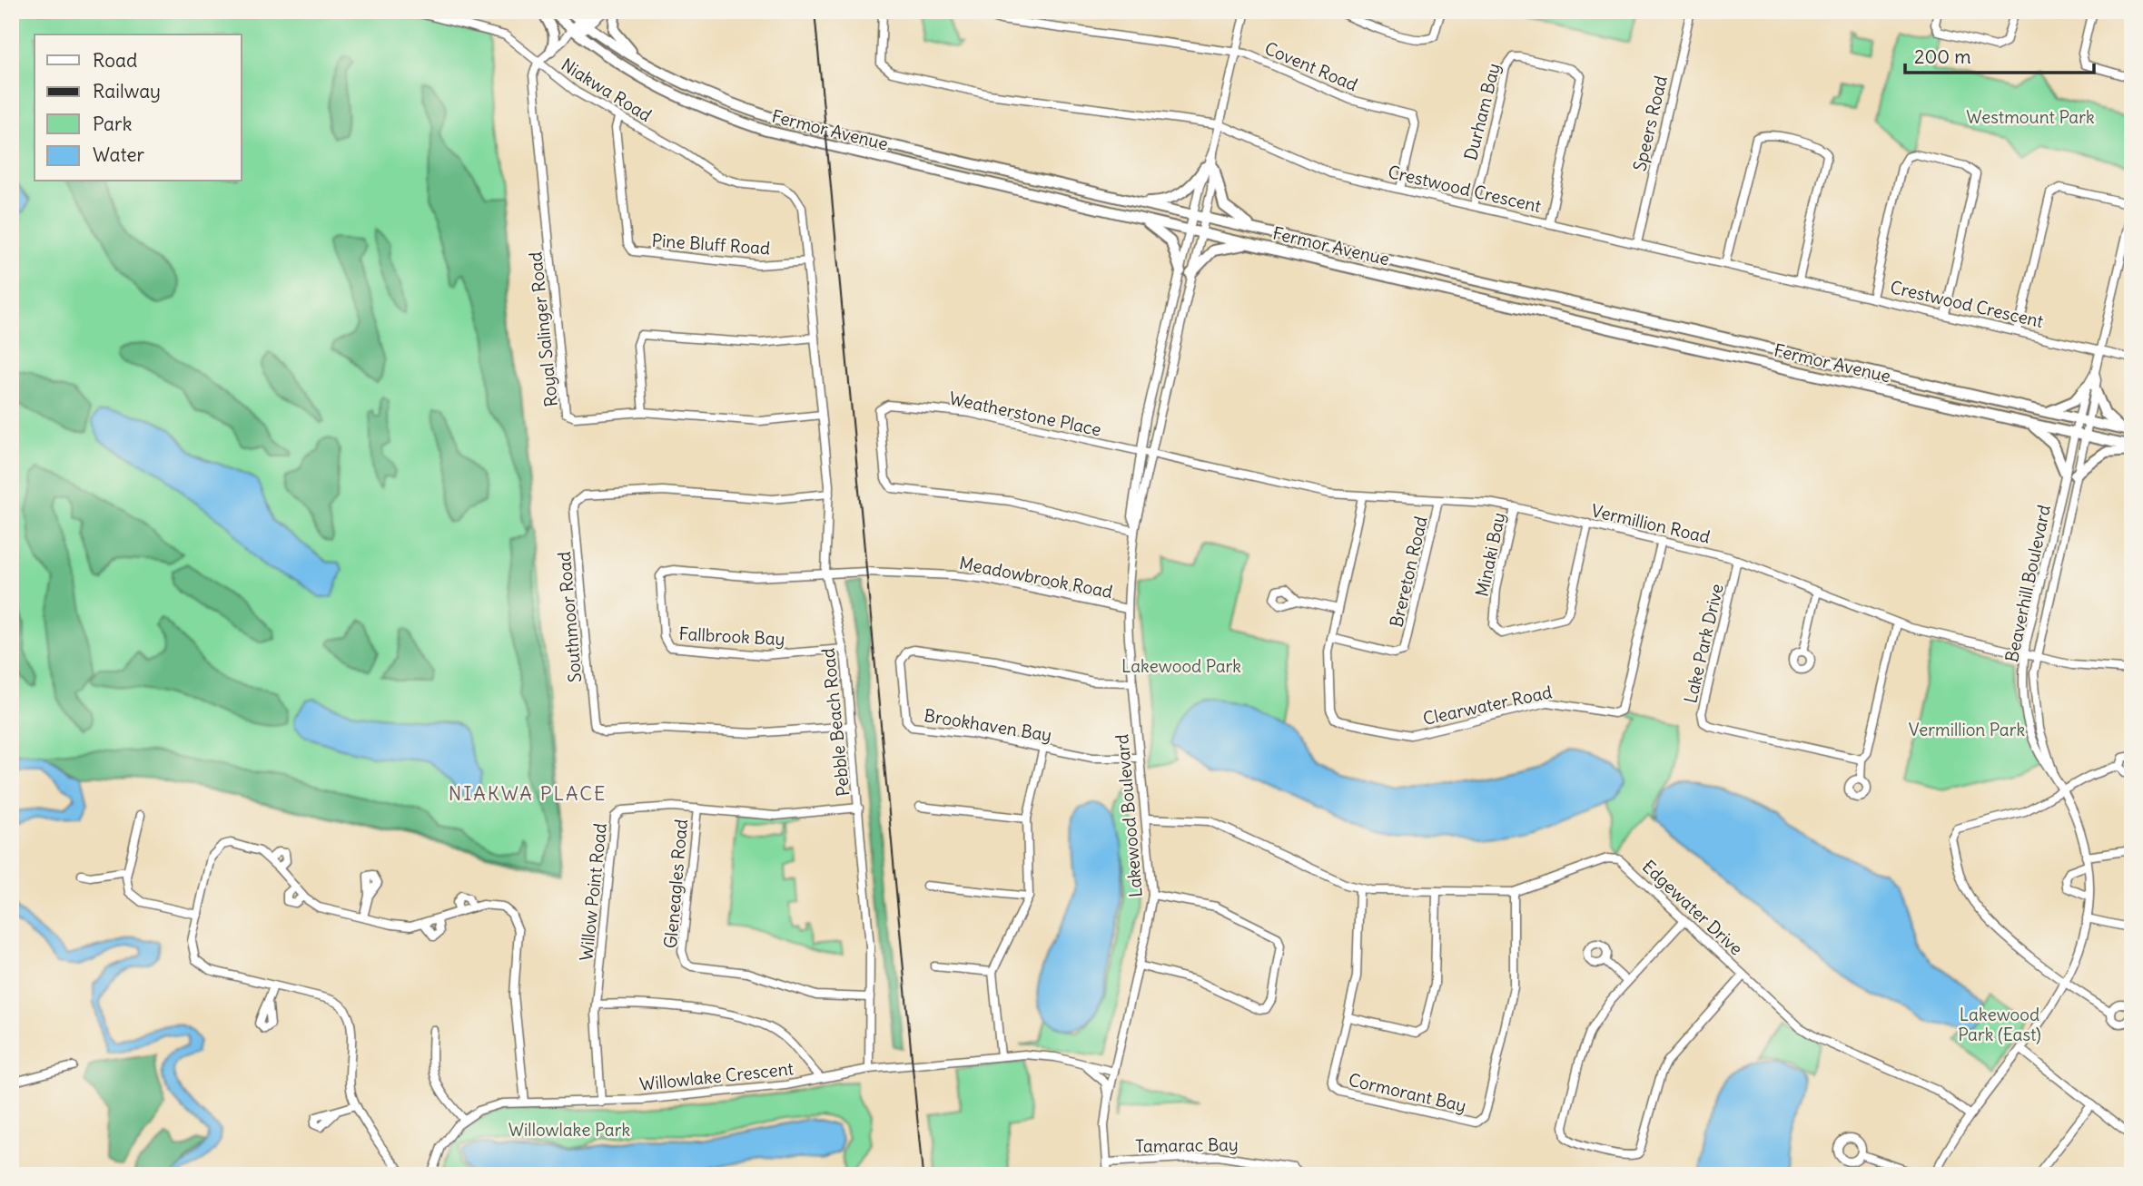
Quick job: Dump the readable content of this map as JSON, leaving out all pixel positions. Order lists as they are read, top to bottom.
{
  "streets": {
    "highway": ["Fermor Avenue"],
    "street": [
      "Covent Road",
      "Niakwa Road",
      "Durham Bay",
      "Speers Road",
      "Crestwood Crescent",
      "Pine Bluff Road",
      "Royal Salinger Road",
      "Weatherstone Place",
      "Vermillion Road",
      "Minaki Bay",
      "Brereton Road",
      "Meadowbrook Road",
      "Beaverhill Boulevard",
      "Southmoor Road",
      "Fallbrook Bay",
      "Lake Park Drive",
      "Clearwater Road",
      "Pebble Beach Road",
      "Brookhaven Bay",
      "Lakewood Boulevard",
      "Gleneagles Road",
      "Willow Point Road",
      "Edgewater Drive",
      "Willowlake Crescent",
      "Cormorant Bay",
      "Tamarac Bay"
    ]
  },
  "crossings": [
    ["Covent Road", "Crestwood Crescent"],
    ["Niakwa Road", "Pine Bluff Road"],
    ["Niakwa Road", "Royal Salinger Road"],
    ["Niakwa Road", "Pebble Beach Road"],
    ["Durham Bay", "Crestwood Crescent"],
    ["Speers Road", "Crestwood Crescent"],
    ["Fermor Avenue", "Beaverhill Boulevard"],
    ["Fermor Avenue", "Lakewood Boulevard"],
    ["Crestwood Crescent", "Beaverhill Boulevard"],
    ["Pine Bluff Road", "Pebble Beach Road"],
    ["Royal Salinger Road", "Pebble Beach Road"],
    ["Weatherstone Place", "Vermillion Road"],
    ["Weatherstone Place", "Lakewood Boulevard"],
    ["Vermillion Road", "Minaki Bay"],
    ["Vermillion Road", "Brereton Road"],
    ["Vermillion Road", "Beaverhill Boulevard"],
    ["Vermillion Road", "Lake Park Drive"],
    ["Vermillion Road", "Clearwater Road"],
    ["Vermillion Road", "Lakewood Boulevard"],
    ["Brereton Road", "Clearwater Road"],
    ["Meadowbrook Road", "Fallbrook Bay"],
    ["Meadowbrook Road", "Pebble Beach Road"],
    ["Meadowbrook Road", "Lakewood Boulevard"],
    ["Beaverhill Boulevard", "Edgewater Drive"],
    ["Southmoor Road", "Pebble Beach Road"],
    ["Fallbrook Bay", "Pebble Beach Road"],
    ["Pebble Beach Road", "Gleneagles Road"],
    ["Pebble Beach Road", "Willow Point Road"],
    ["Pebble Beach Road", "Willowlake Crescent"],
    ["Brookhaven Bay", "Lakewood Boulevard"],
    ["Lakewood Boulevard", "Edgewater Drive"],
    ["Lakewood Boulevard", "Willowlake Crescent"],
    ["Lakewood Boulevard", "Tamarac Bay"],
    ["Gleneagles Road", "Willow Point Road"],
    ["Willow Point Road", "Willowlake Crescent"],
    ["Edgewater Drive", "Cormorant Bay"]
  ],
  "districts": ["NIAKWA PLACE"],
  "parks": [
    "Westmount Park",
    "Lakewood Park",
    "Vermillion Park",
    "Lakewood Park (East)",
    "Willowlake Park"
  ],
  "legend": [
    "Road",
    "Railway",
    "Park",
    "Water"
  ],
  "scale_bar": "200 m"
}
